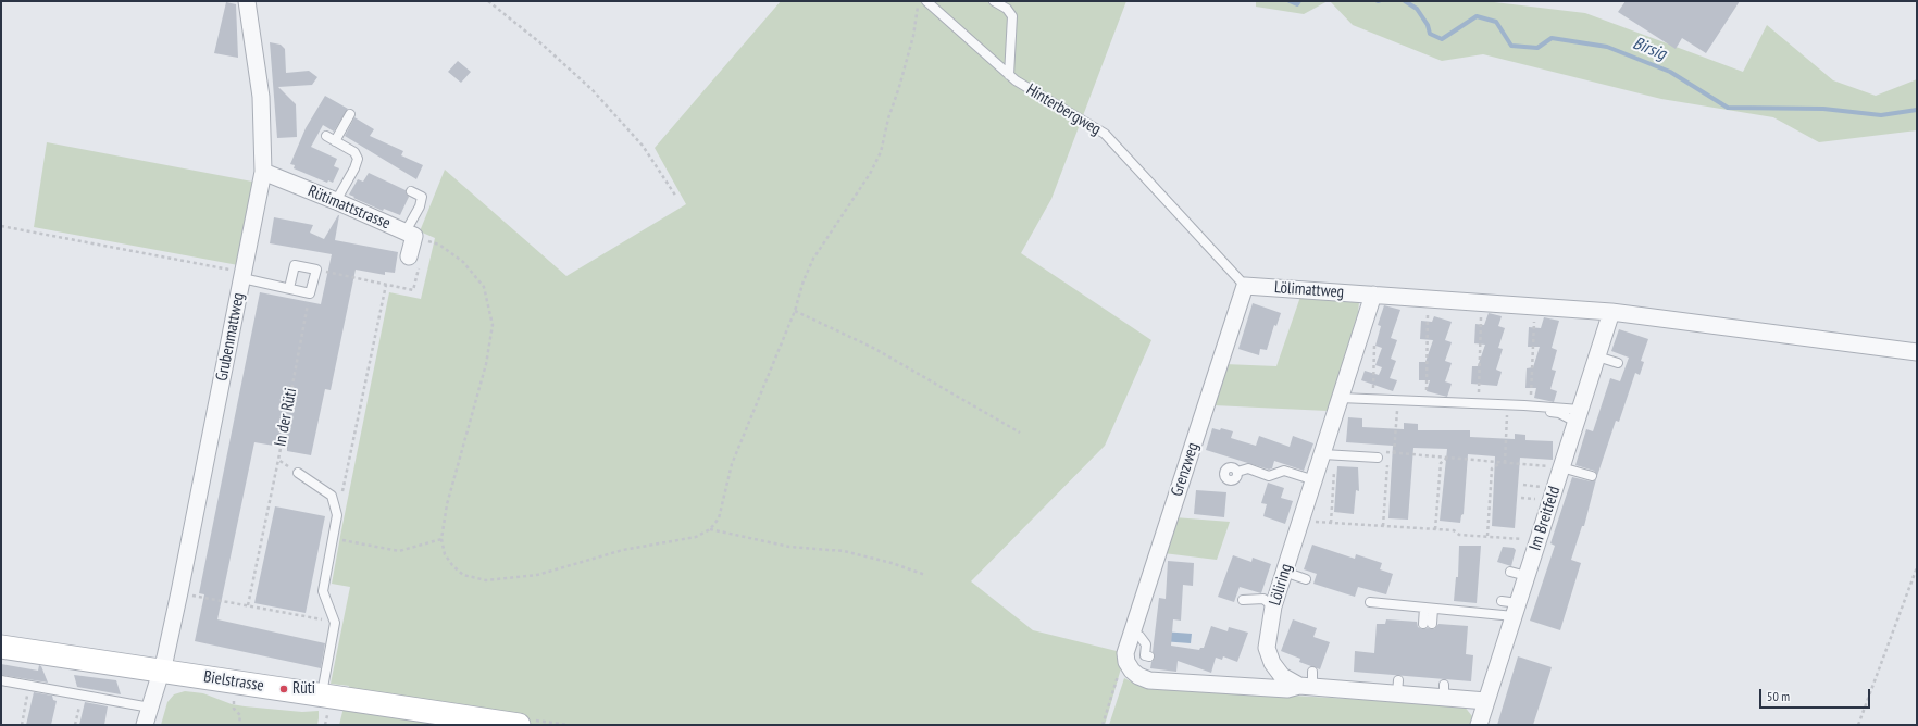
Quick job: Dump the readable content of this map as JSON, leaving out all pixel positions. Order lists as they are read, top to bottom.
{
  "streets": {
    "main road": ["Bielstrasse"],
    "street": [
      "Rütimattstrasse",
      "Lölimattweg",
      "Grubenmattweg",
      "Grenzweg",
      "Im Breitfeld",
      "Löliring"
    ],
    "lane": ["Hinterbergweg"],
    "path": ["In der Rüti"]
  },
  "crossings": [
    ["Hinterbergweg", "Lölimattweg"],
    ["Hinterbergweg", "Grenzweg"],
    ["Rütimattstrasse", "Grubenmattweg"],
    ["Lölimattweg", "Grenzweg"],
    ["Lölimattweg", "Im Breitfeld"],
    ["Lölimattweg", "Löliring"],
    ["Grubenmattweg", "Bielstrasse"],
    ["Im Breitfeld", "Löliring"]
  ],
  "water": ["Birsig"],
  "places": ["Rüti"],
  "scale_bar": "50 m"
}
